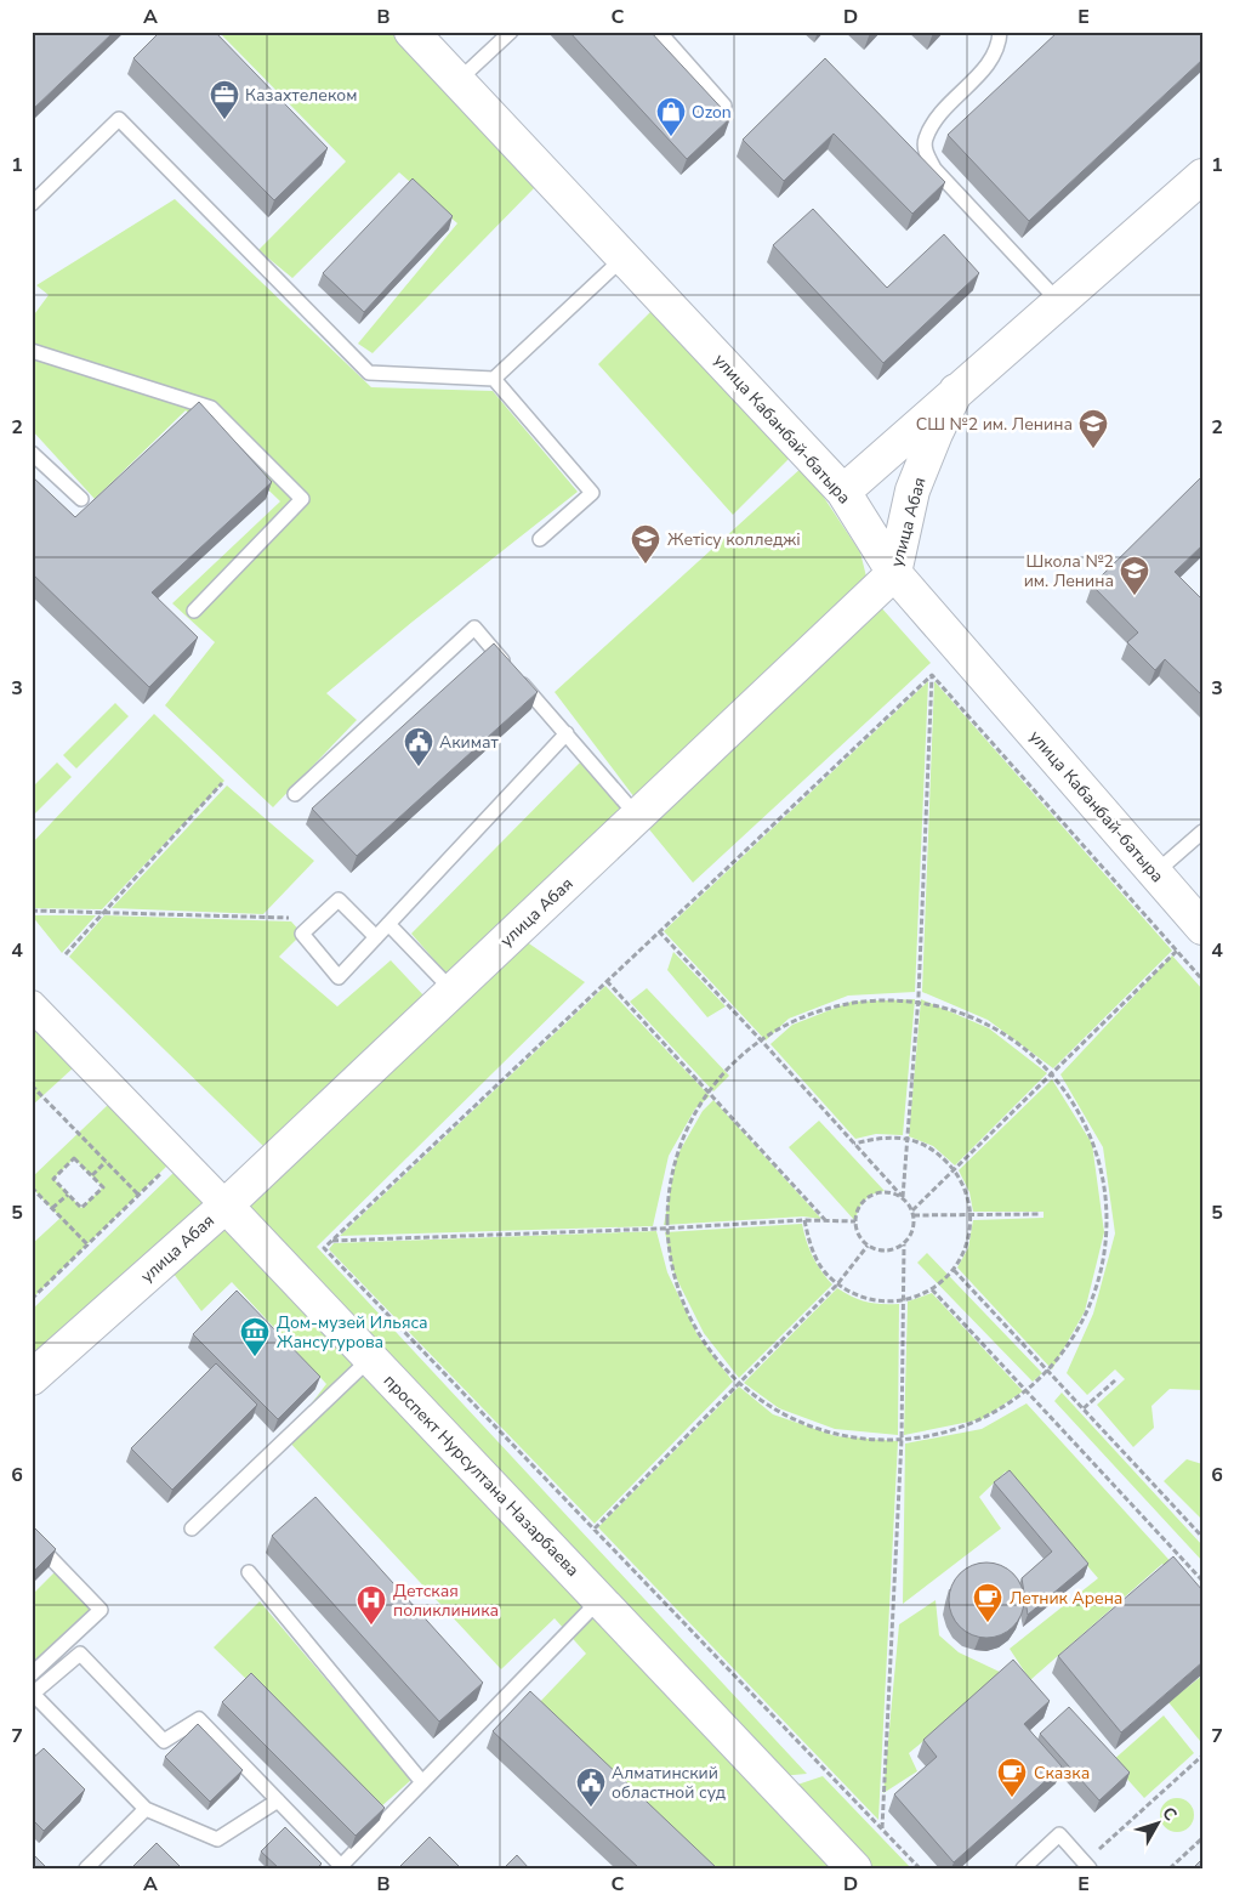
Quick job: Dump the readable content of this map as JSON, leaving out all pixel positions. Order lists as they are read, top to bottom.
{
  "streets": {
    "main road": ["улица Кабанбай-батыра", "улица Абая", "проспект Нурсултана Назарбаева"]
  },
  "crossings": [
    ["улица Кабанбай-батыра", "улица Абая"],
    ["улица Абая", "проспект Нурсултана Назарбаева"]
  ],
  "places": {
    "office": ["Казахтелеком"],
    "shop": ["Ozon"],
    "school or university": ["СШ №2 им. Ленина", "Жетісу колледжі", "Школа №2 им. Ленина"],
    "public building": ["Акимат", "Алматинский областной суд"],
    "museum": ["Дом-музей Ильяса Жансугурова"],
    "cafe": ["Летник Арена", "Сказка"],
    "hospital": ["Детская поликлиника"]
  },
  "north": "top right",
  "grid": {
    "columns": [
      "A",
      "B",
      "C",
      "D",
      "E"
    ],
    "rows": [
      "1",
      "2",
      "3",
      "4",
      "5",
      "6",
      "7"
    ]
  }
}
